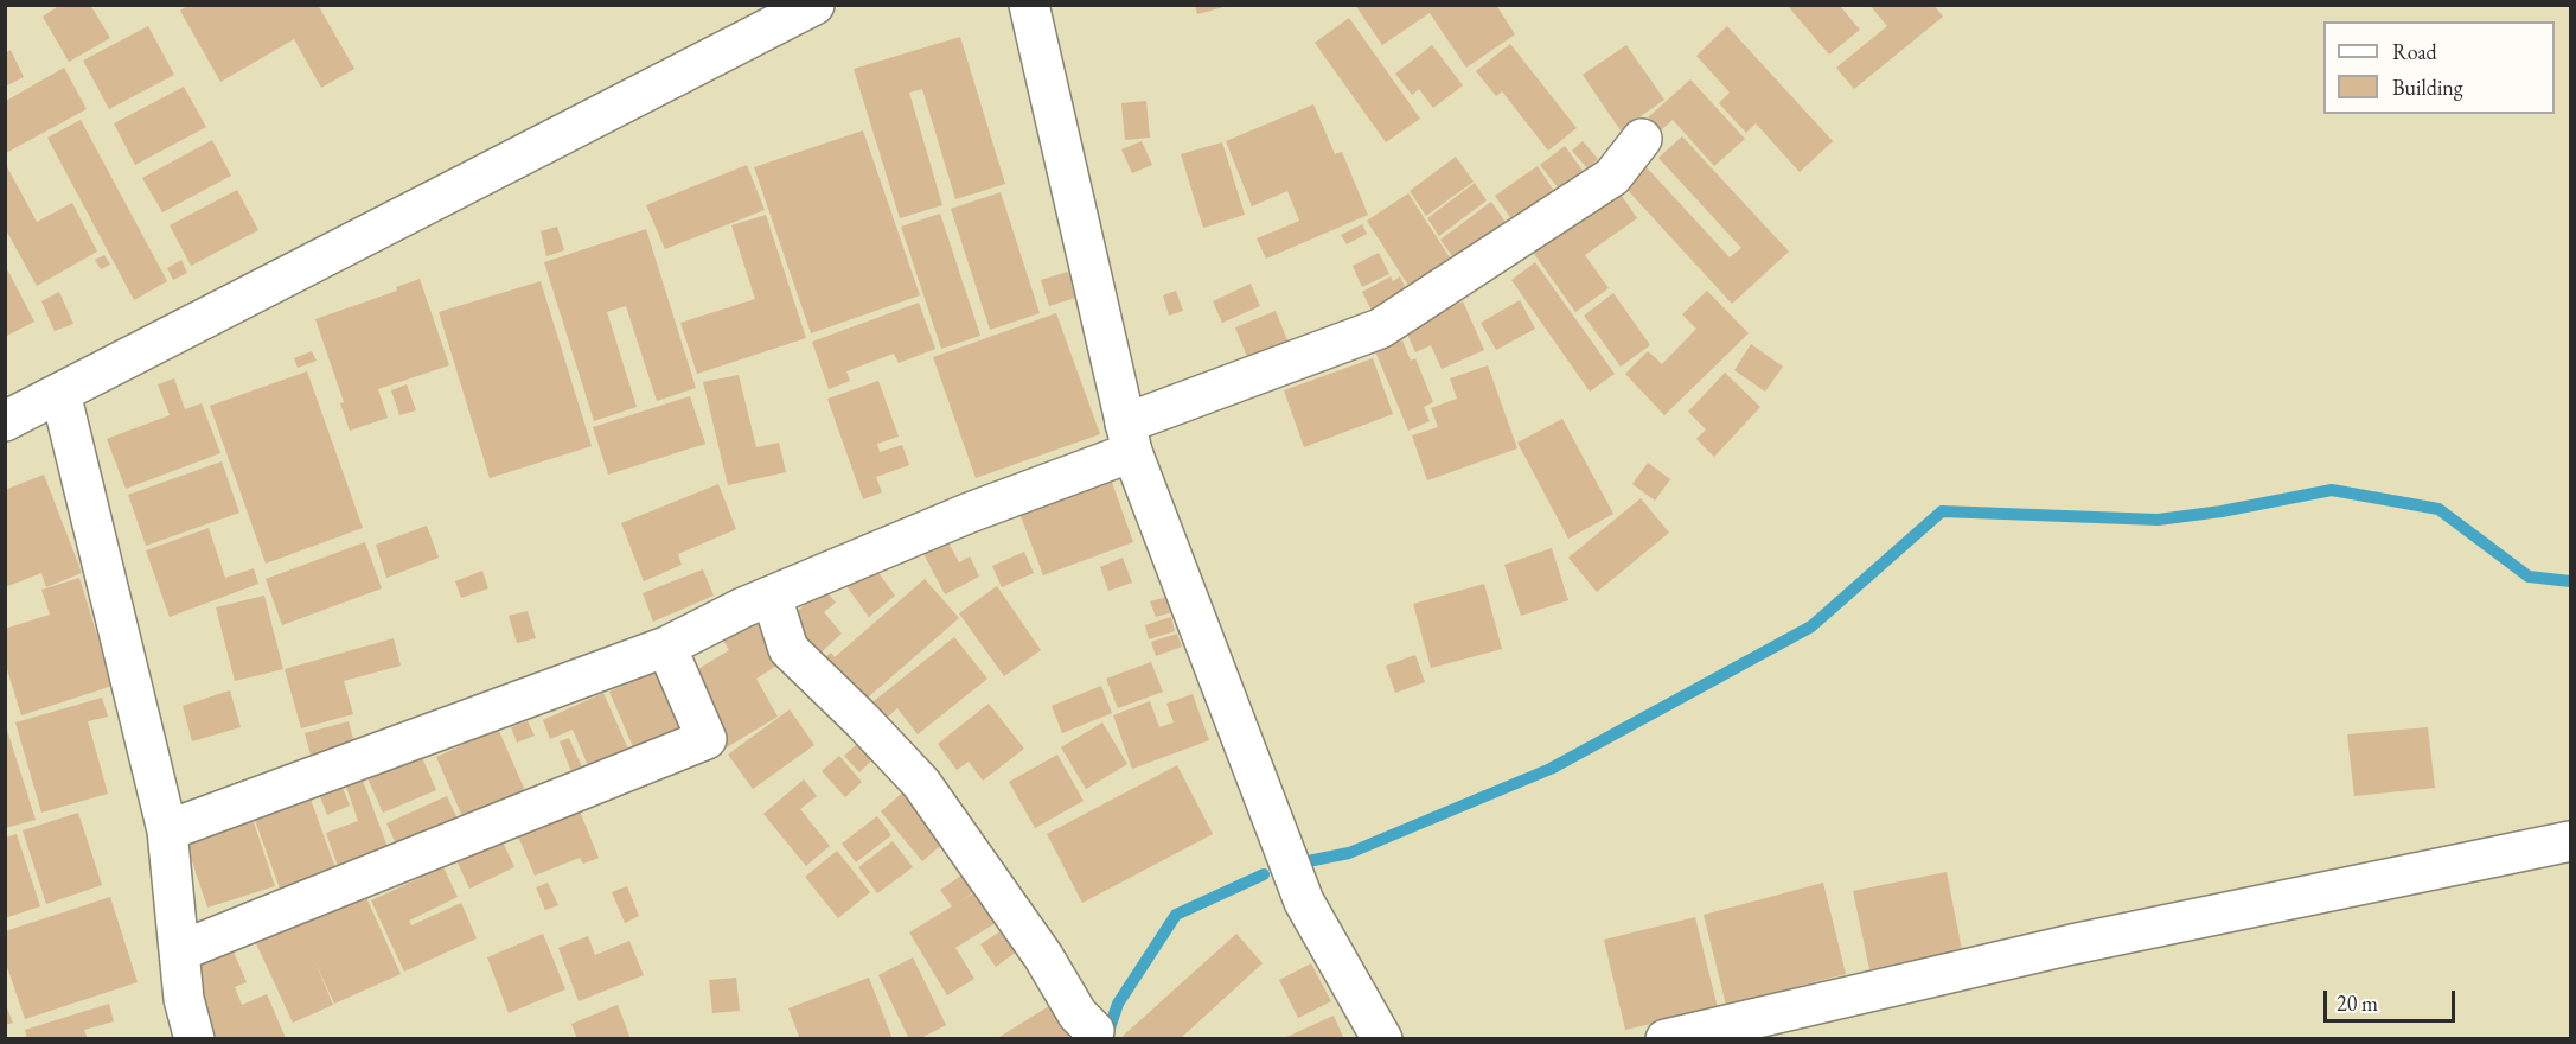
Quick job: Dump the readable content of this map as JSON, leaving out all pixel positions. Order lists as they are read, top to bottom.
{
  "legend": ["Road", "Building"],
  "scale_bar": "20 m"
}
